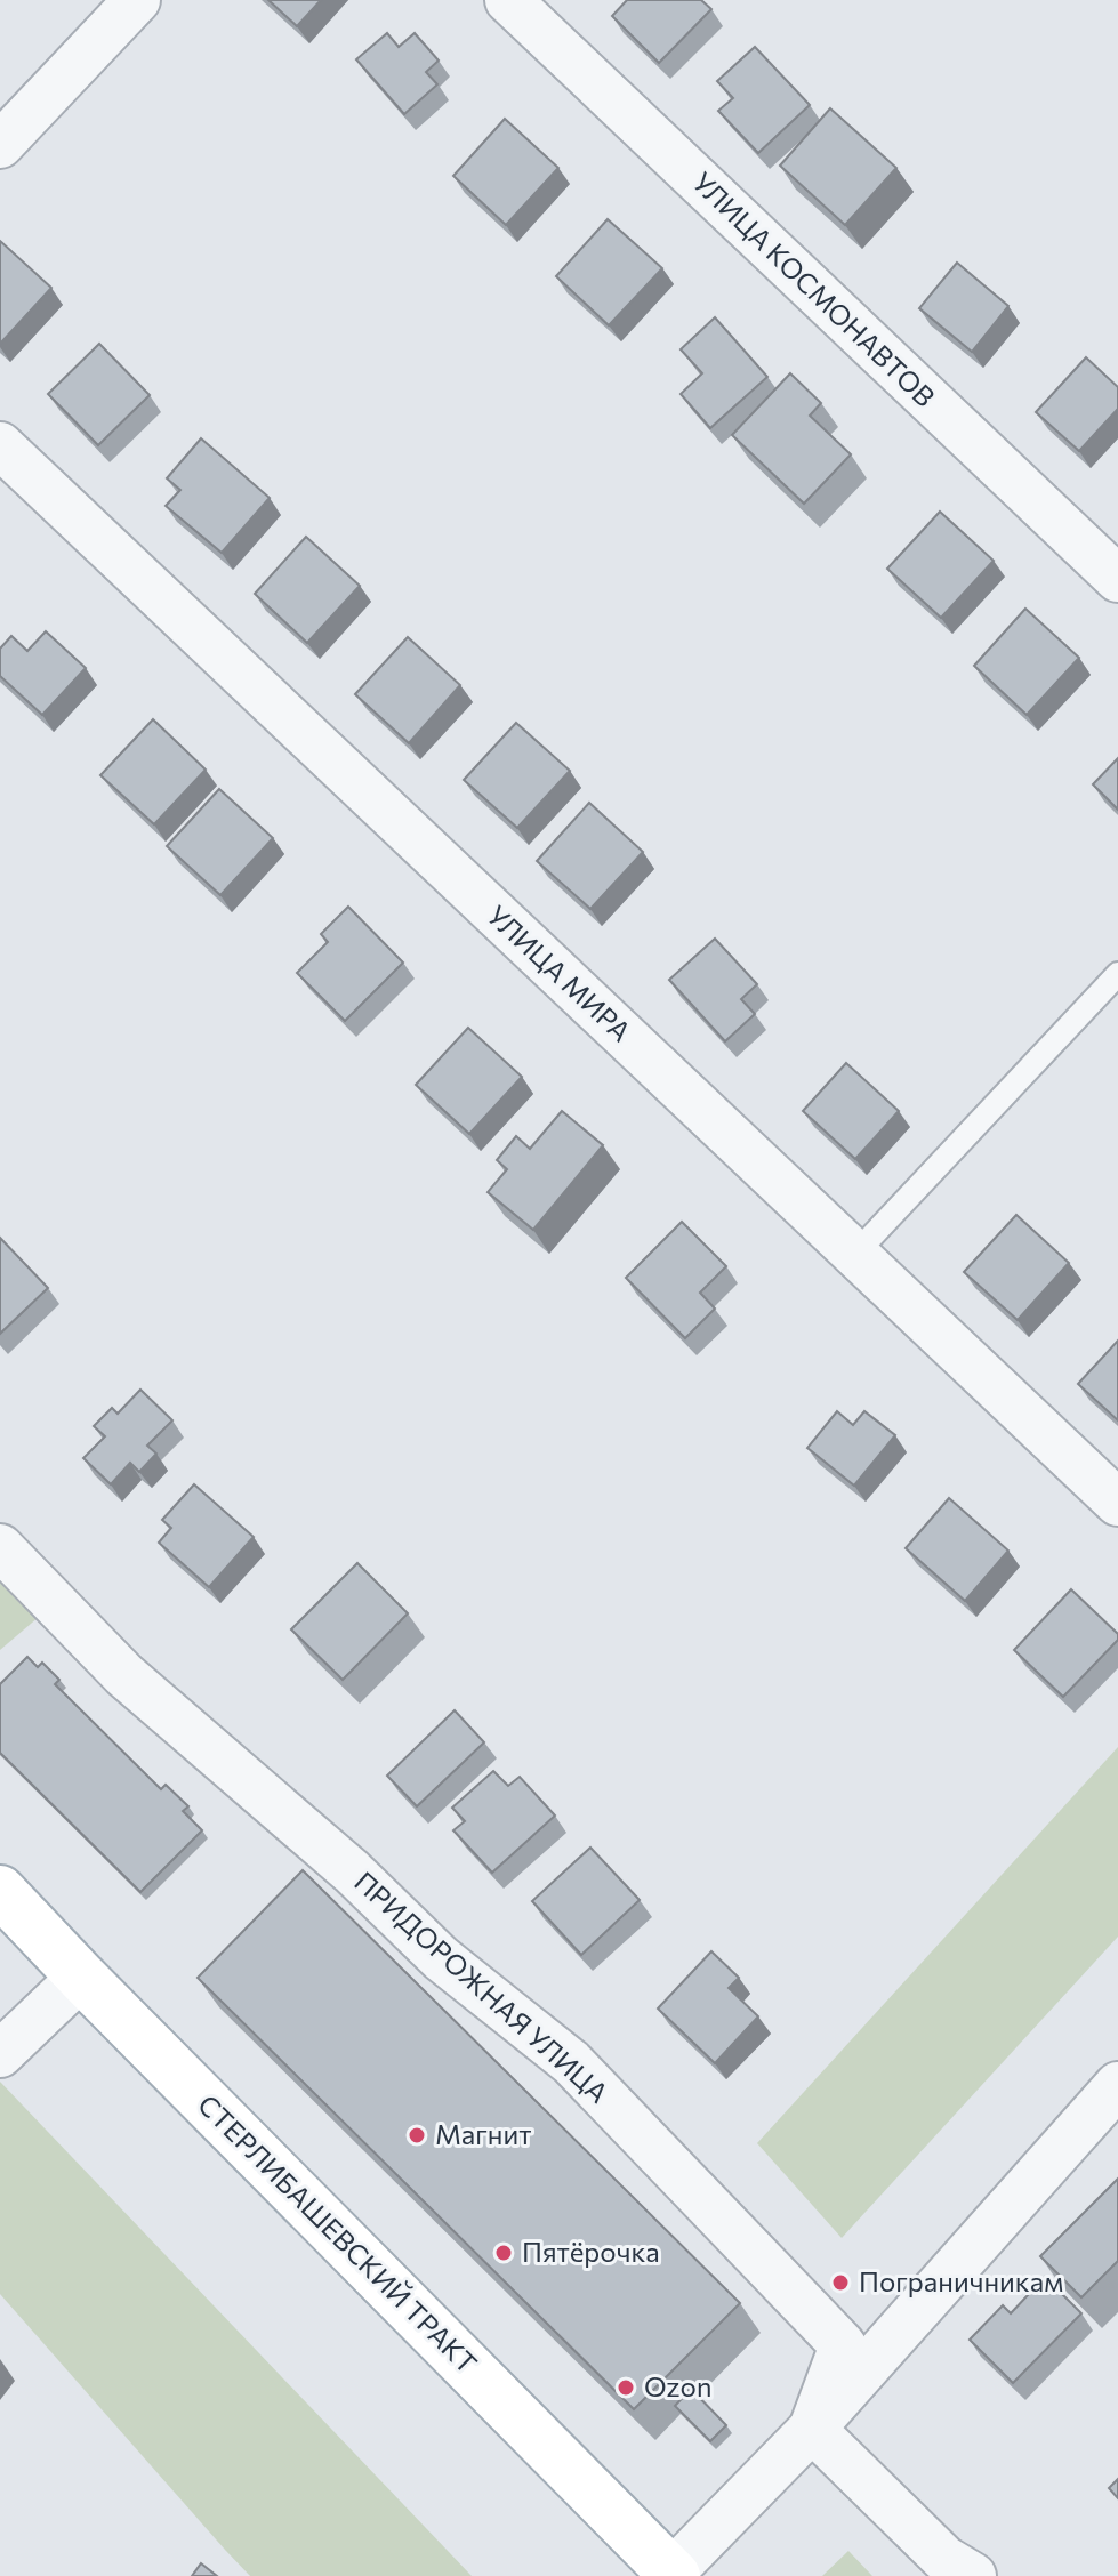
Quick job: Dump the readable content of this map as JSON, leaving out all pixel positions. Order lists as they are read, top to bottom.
{
  "streets": {
    "main road": ["СТЕРЛИБАШЕВСКИЙ ТРАКТ"],
    "street": ["УЛИЦА КОСМОНАВТОВ", "УЛИЦА МИРА", "ПРИДОРОЖНАЯ УЛИЦА"]
  },
  "places": [
    "Магнит",
    "Пятёрочка",
    "Пограничникам",
    "Ozon"
  ]
}
